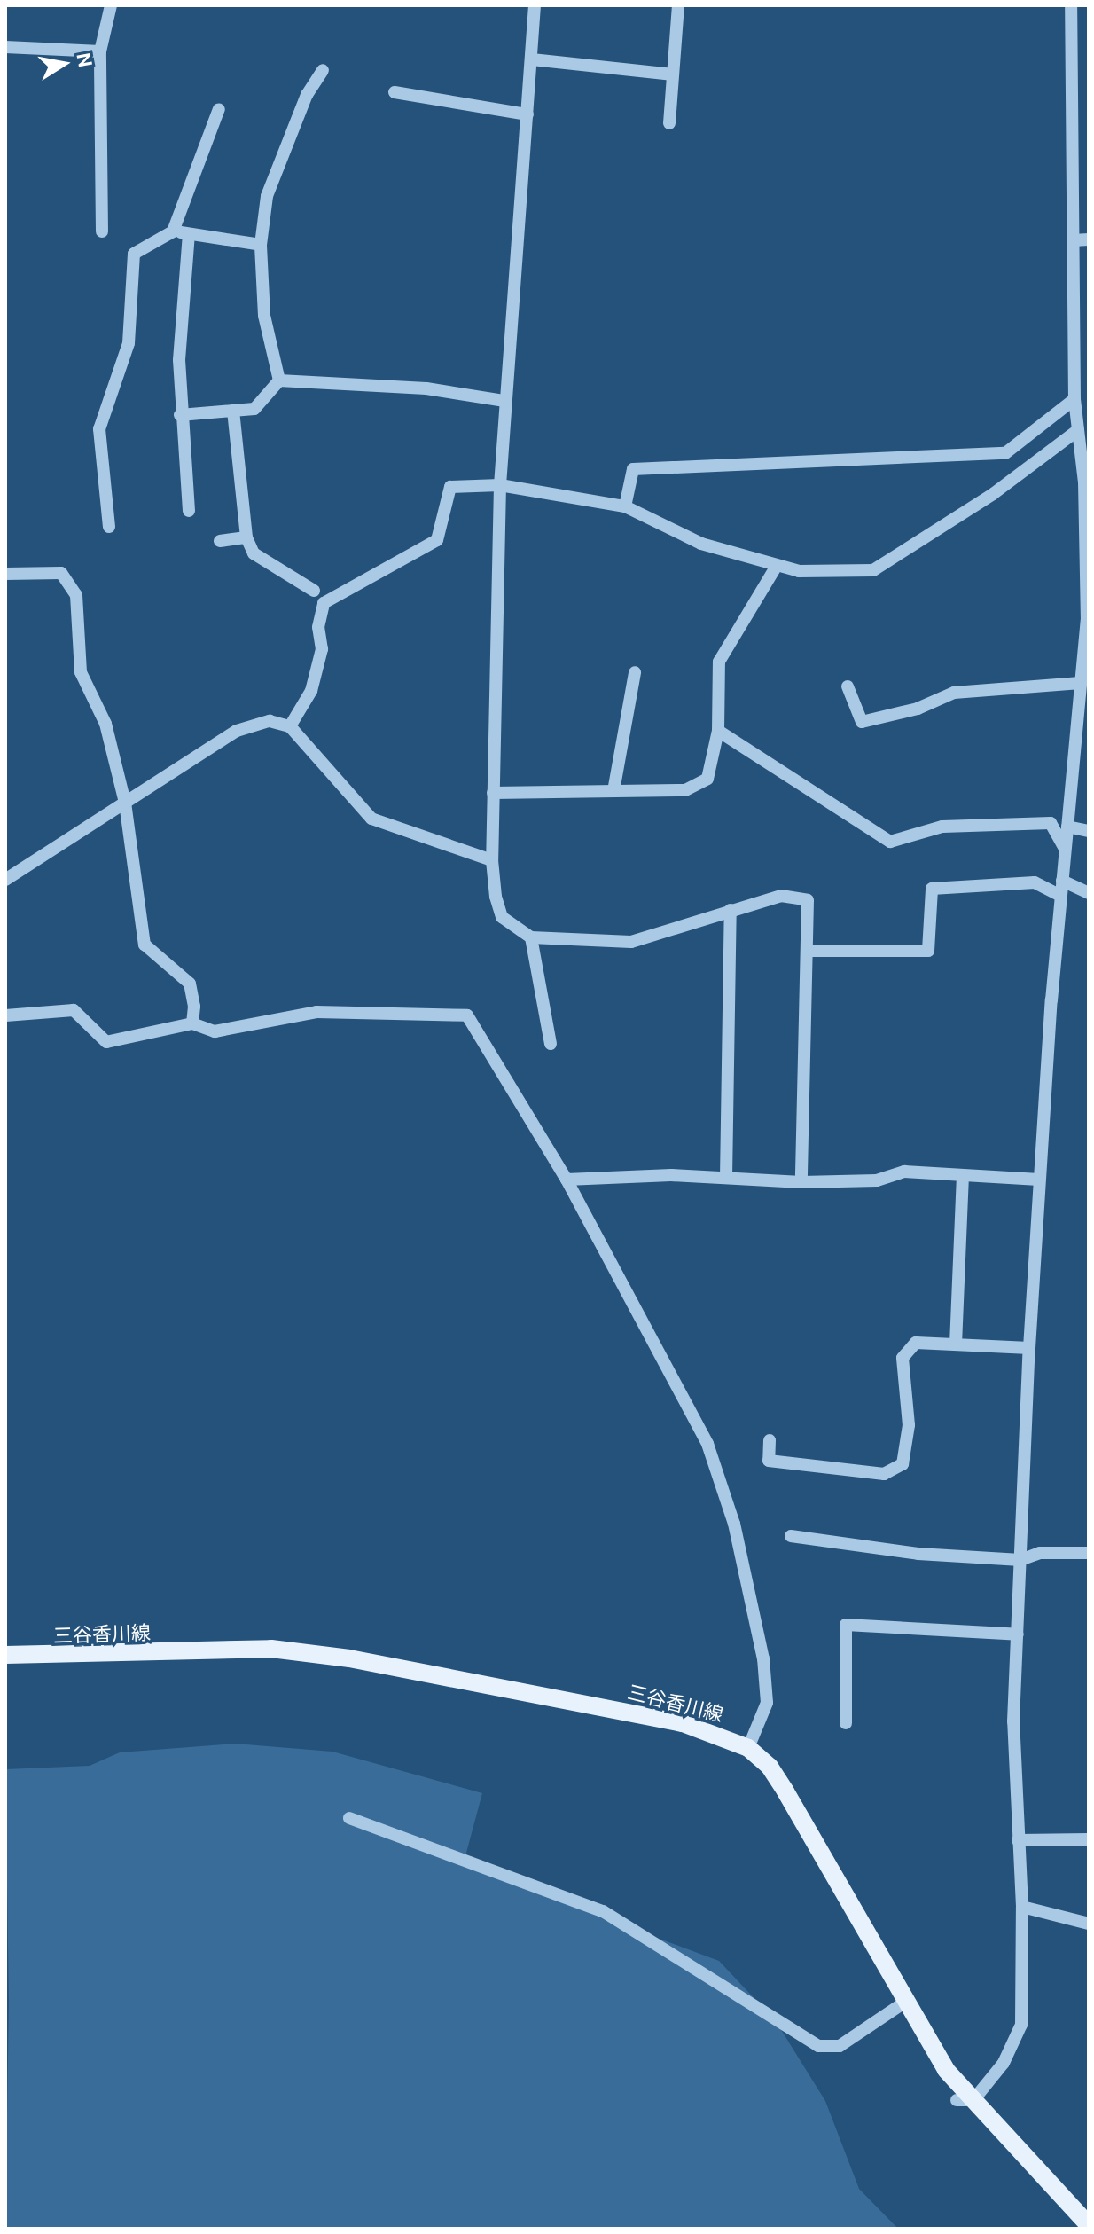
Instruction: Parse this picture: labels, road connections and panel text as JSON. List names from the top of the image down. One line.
{"streets":{"main road":["三谷香川線"]},"north":"right"}
